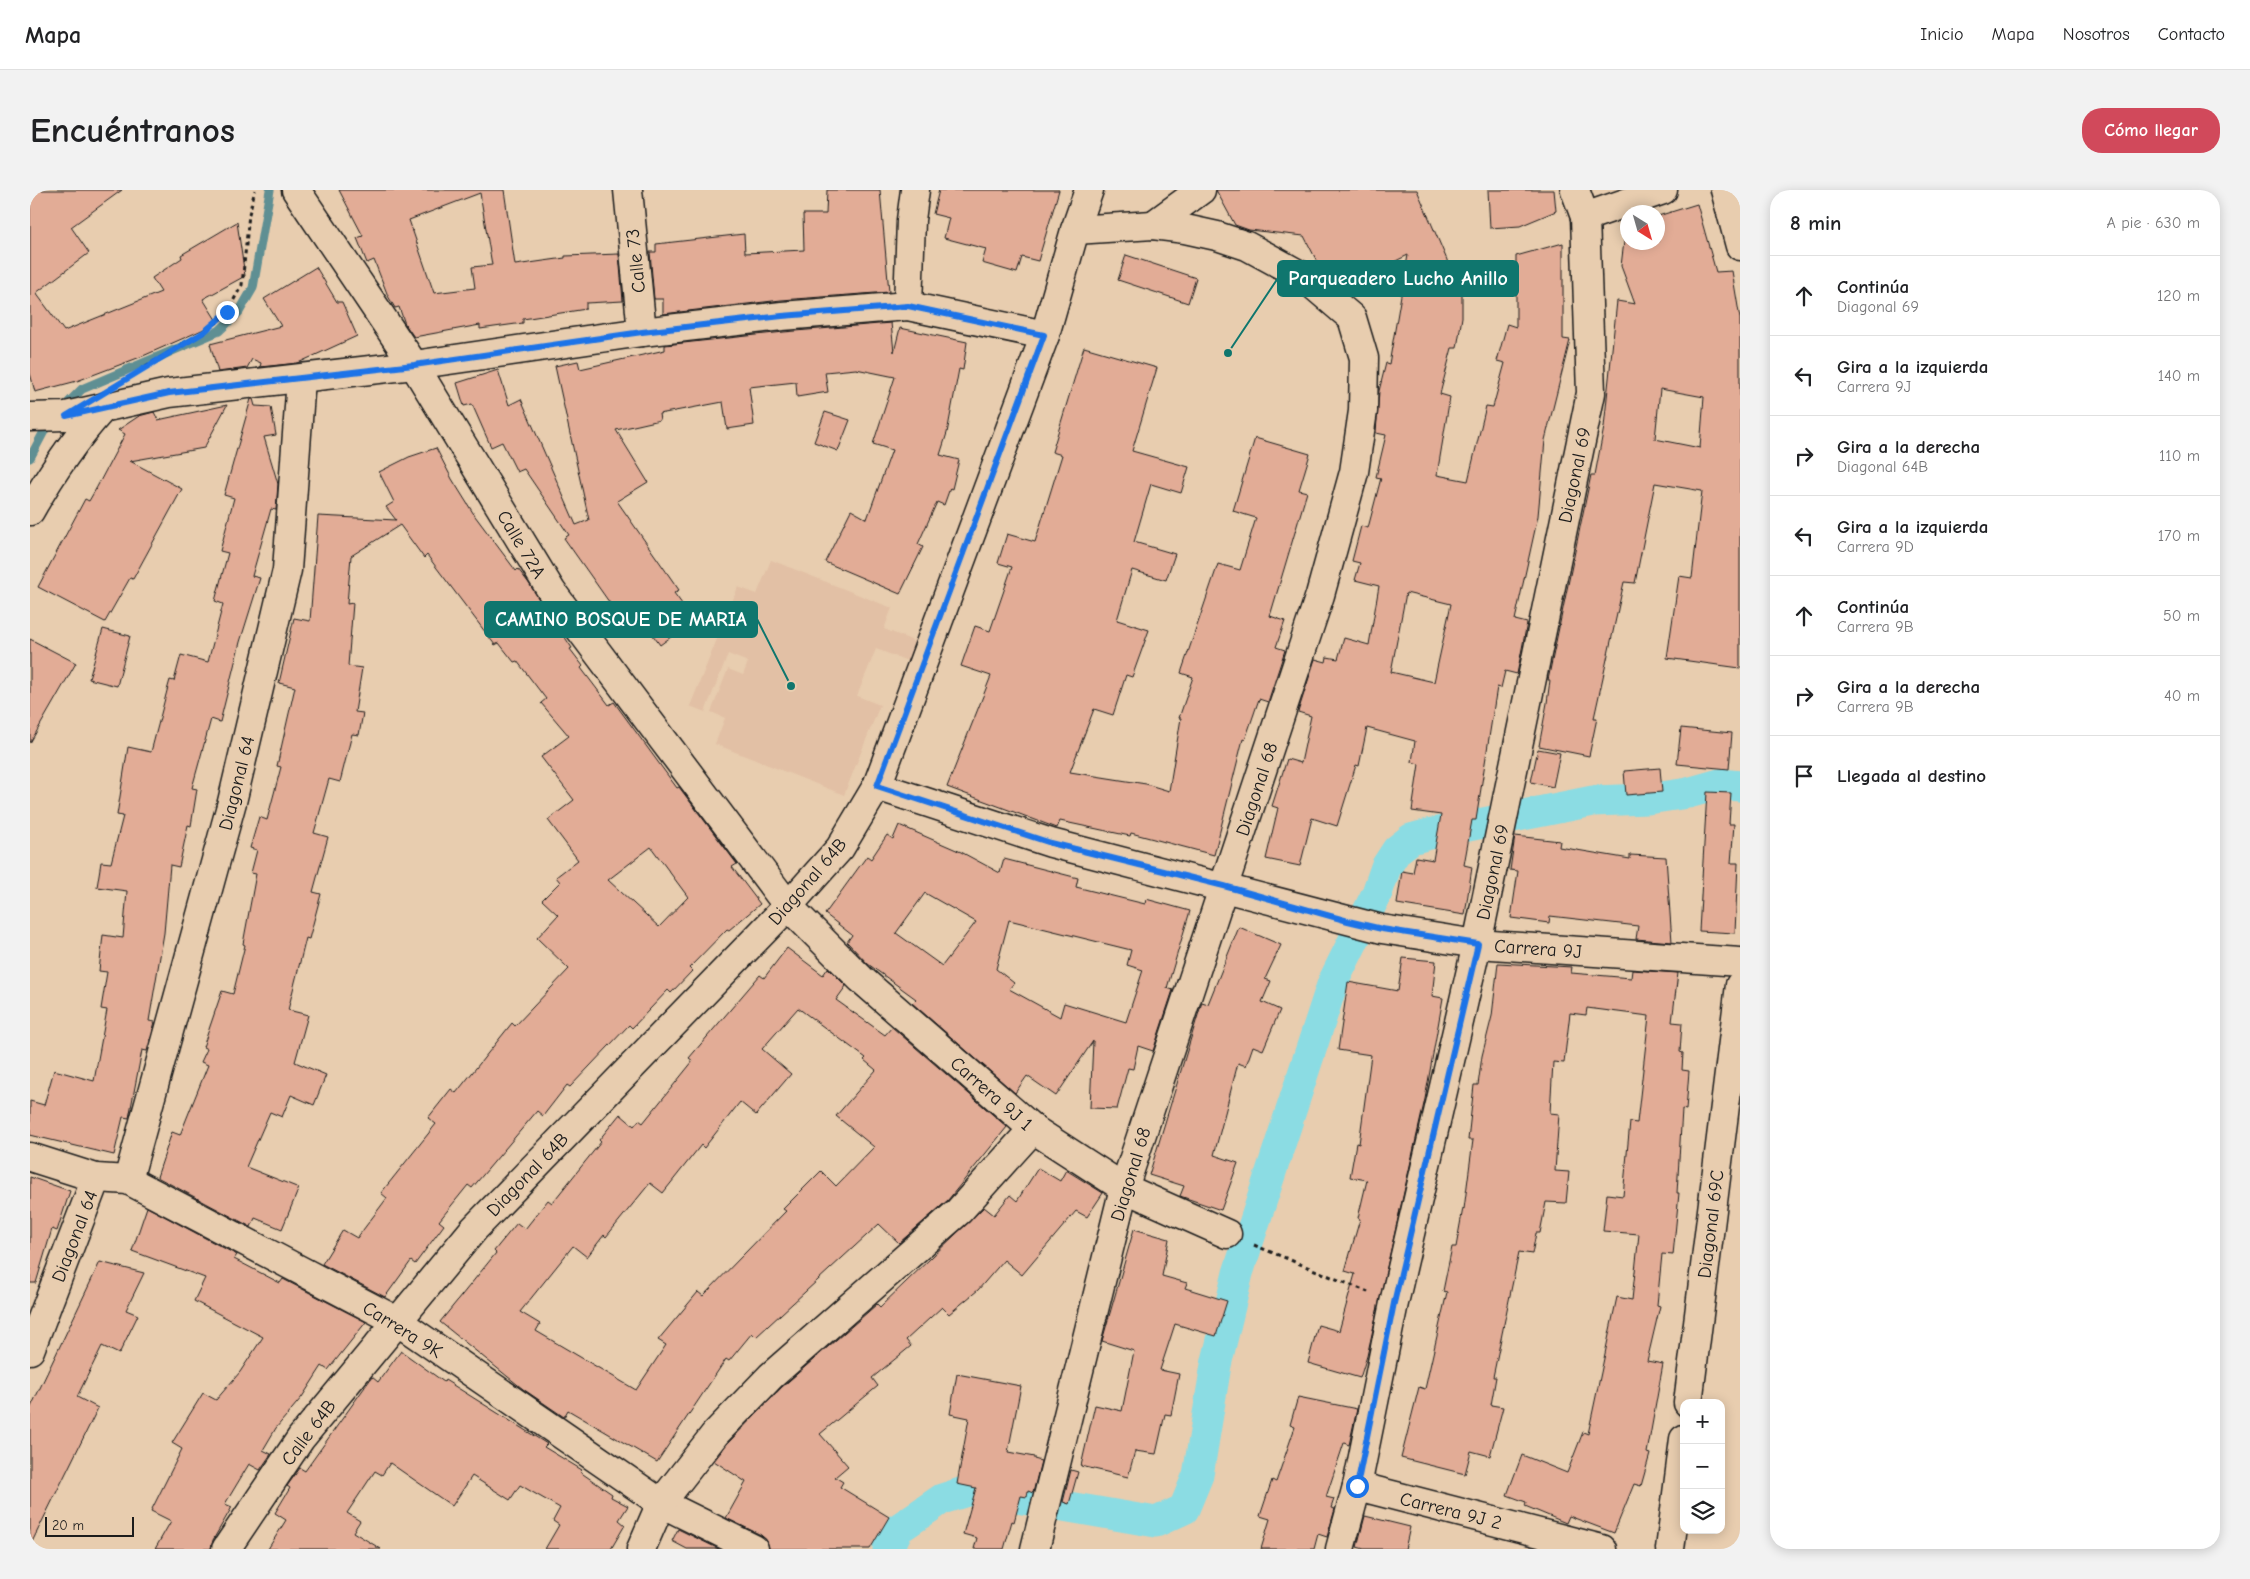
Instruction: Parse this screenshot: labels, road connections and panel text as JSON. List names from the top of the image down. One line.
{"streets":{"street":["Calle 73","Diagonal 69","Calle 72A","Diagonal 64","Diagonal 68","Diagonal 64B","Carrera 9J","Carrera 9J 1","Diagonal 69C","Carrera 9K","Calle 64B","Carrera 9J 2"]},"crossings":[["Diagonal 69","Carrera 9J"],["Diagonal 69","Carrera 9J 2"],["Calle 72A","Diagonal 64B"],["Calle 72A","Carrera 9J 1"],["Diagonal 64","Carrera 9K"],["Diagonal 68","Diagonal 64B"],["Diagonal 68","Carrera 9J"],["Diagonal 68","Carrera 9J 1"],["Diagonal 64B","Carrera 9J"],["Diagonal 64B","Carrera 9J 1"],["Diagonal 64B","Carrera 9K"],["Diagonal 64B","Calle 64B"],["Carrera 9K","Calle 64B"]],"places":["Parqueadero Lucho Anillo","CAMINO BOSQUE DE MARIA"],"scale_bar":"20 m","north":"bottom right","page":{"header":"Mapa","nav":["Inicio","Mapa","Nosotros","Contacto"],"buttons":"Cómo llegar","title":"Encuéntranos","heading":["8 min","A pie · 630 m"],"list":[["Continúa","Diagonal 69","120 m"],["Gira a la izquierda","Carrera 9J","140 m"],["Gira a la derecha","Diagonal 64B","110 m"],["Gira a la izquierda","Carrera 9D","170 m"],["Continúa","Carrera 9B","50 m"],["Gira a la derecha","Carrera 9B","40 m"],"Llegada al destino"],"map_buttons":["+","−"],"scale":"20 m"}}
